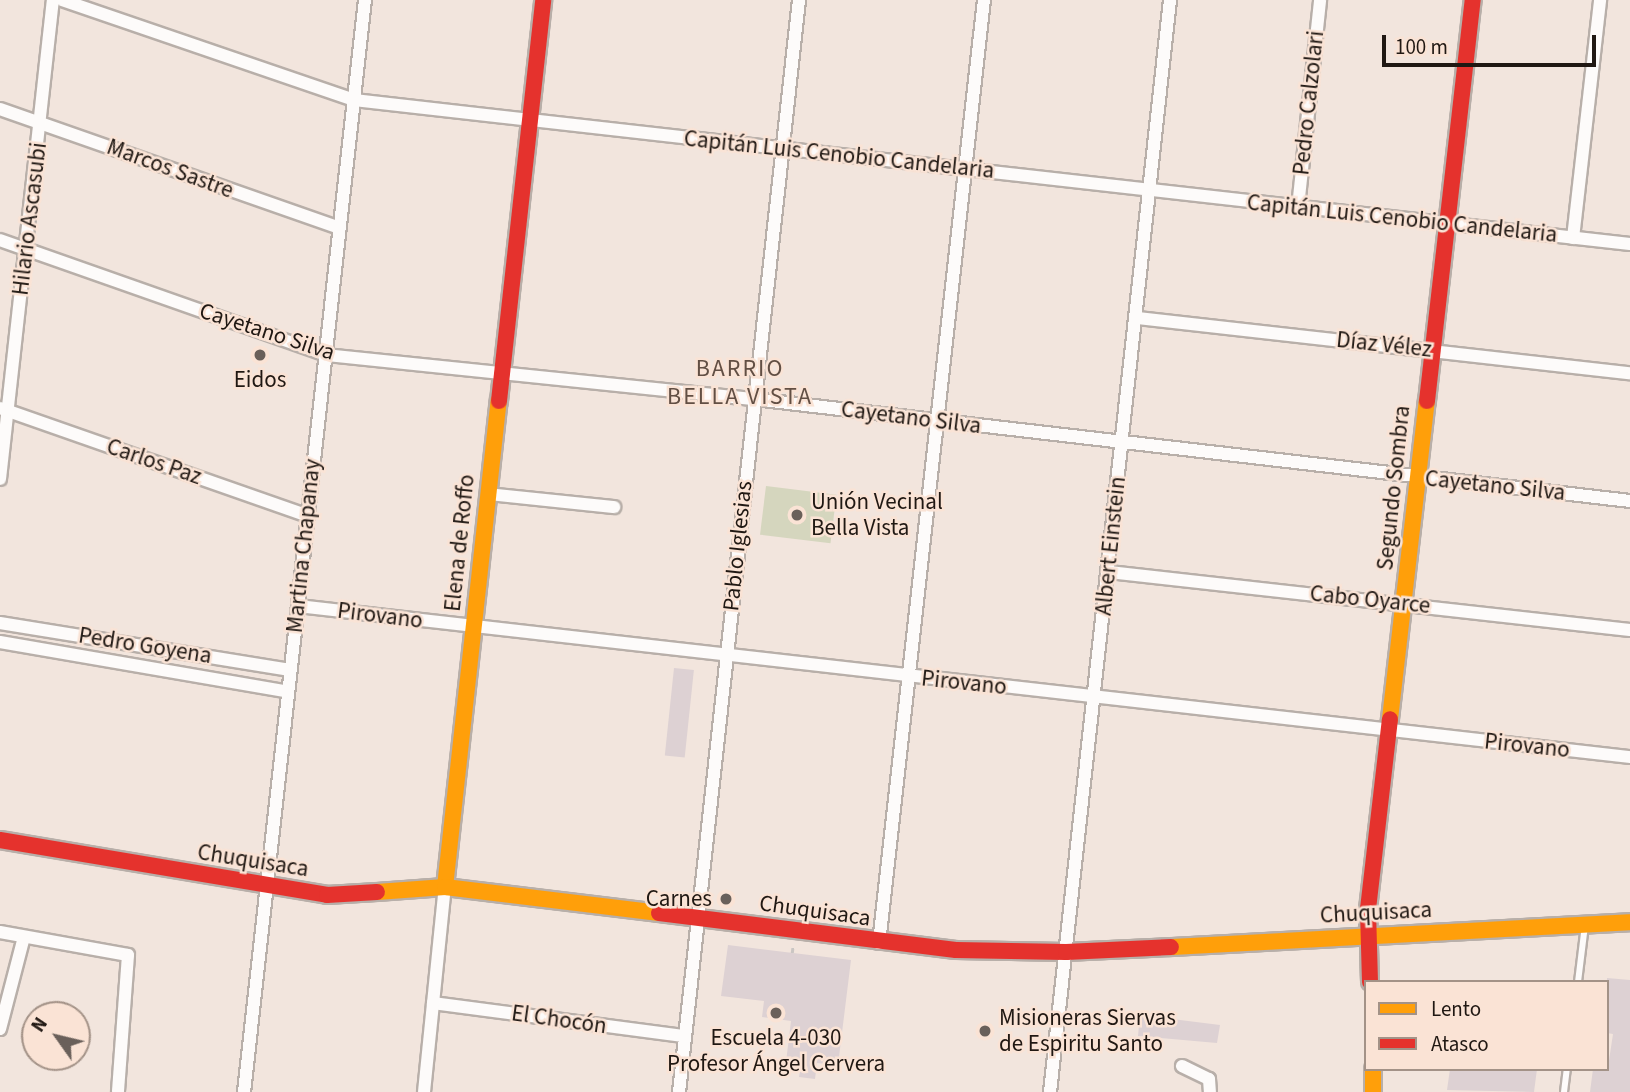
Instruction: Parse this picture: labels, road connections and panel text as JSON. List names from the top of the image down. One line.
{"streets":{"street":["Pedro Calzolari","Capitán Luis Cenobio Candelaria","Marcos Sastre","Hilario Ascasubi","Cayetano Silva","Díaz Vélez","Carlos Paz","Segundo Sombra","Elena de Roffo","Martina Chapanay","Pablo Iglesias","Albert Einstein","Cabo Oyarce","Pirovano","Pedro Goyena","Chuquisaca","El Chocón"]},"crossings":[["Pedro Calzolari","Capitán Luis Cenobio Candelaria"],["Capitán Luis Cenobio Candelaria","Segundo Sombra"],["Capitán Luis Cenobio Candelaria","Elena de Roffo"],["Capitán Luis Cenobio Candelaria","Martina Chapanay"],["Capitán Luis Cenobio Candelaria","Pablo Iglesias"],["Capitán Luis Cenobio Candelaria","Albert Einstein"],["Marcos Sastre","Hilario Ascasubi"],["Marcos Sastre","Martina Chapanay"],["Hilario Ascasubi","Cayetano Silva"],["Hilario Ascasubi","Carlos Paz"],["Cayetano Silva","Segundo Sombra"],["Cayetano Silva","Elena de Roffo"],["Cayetano Silva","Martina Chapanay"],["Cayetano Silva","Pablo Iglesias"],["Cayetano Silva","Albert Einstein"],["Díaz Vélez","Segundo Sombra"],["Díaz Vélez","Albert Einstein"],["Carlos Paz","Martina Chapanay"],["Segundo Sombra","Cabo Oyarce"],["Segundo Sombra","Pirovano"],["Segundo Sombra","Chuquisaca"],["Elena de Roffo","Pirovano"],["Elena de Roffo","Chuquisaca"],["Elena de Roffo","El Chocón"],["Martina Chapanay","Pirovano"],["Martina Chapanay","Pedro Goyena"],["Martina Chapanay","Chuquisaca"],["Pablo Iglesias","Pirovano"],["Pablo Iglesias","Chuquisaca"],["Pablo Iglesias","El Chocón"],["Albert Einstein","Cabo Oyarce"],["Albert Einstein","Pirovano"],["Albert Einstein","Chuquisaca"]],"districts":["BARRIO BELLA VISTA"],"places":["Eidos","Unión Vecinal Bella Vista","Carnes","Escuela 4-030 Profesor Ángel Cervera","Misioneras Siervas de Espiritu Santo"],"legend":["Lento","Atasco"],"scale_bar":"100 m","north":"top left"}
